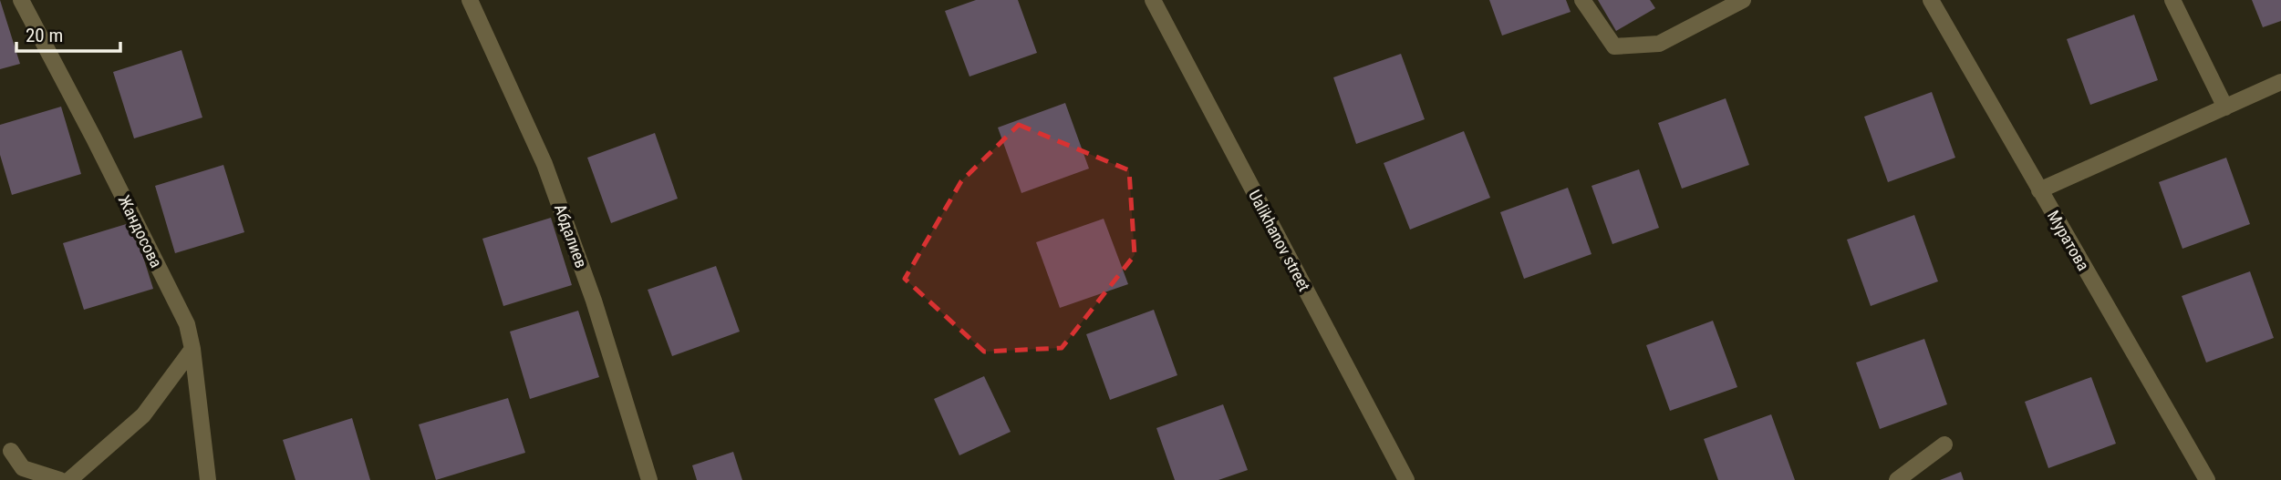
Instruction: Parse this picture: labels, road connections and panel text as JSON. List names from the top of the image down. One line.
{"streets":{"street":["Жандосова","Абдалиев","Ualikhanov street","Муратова"]},"scale_bar":"20 m"}
